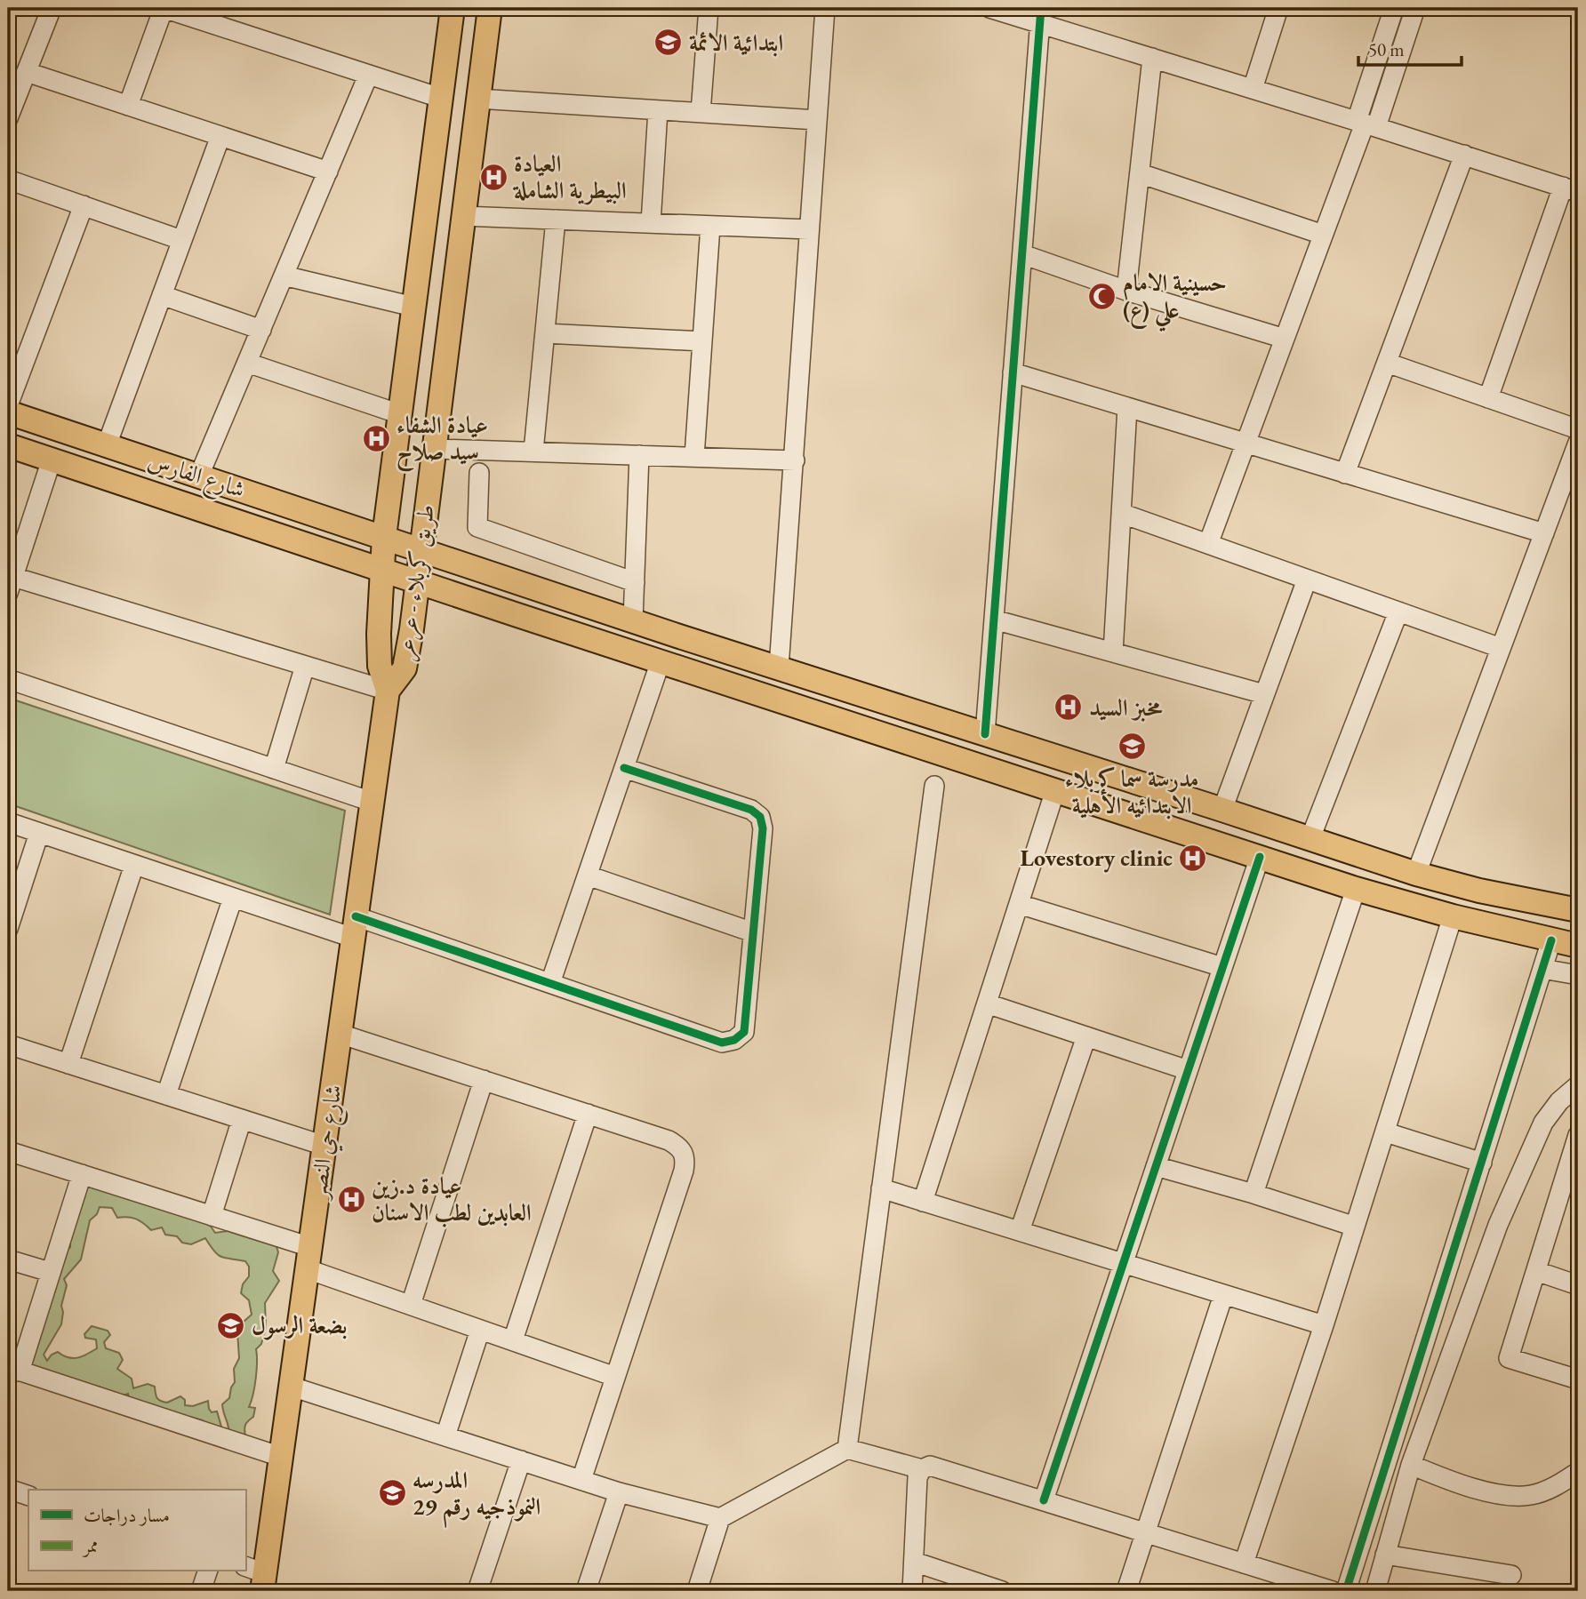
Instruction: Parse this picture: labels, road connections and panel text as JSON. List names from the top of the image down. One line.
{"streets":{"main road":["شارع الفارس","طريق كربلاء - عرعر","شارع حي النصر"]},"crossings":[["شارع الفارس","طريق كربلاء - عرعر"],["طريق كربلاء - عرعر","شارع حي النصر"]],"places":{"school or university":["ابتدائية الائمة","مدرسة سما كربلاء الابتدائيه الأهلية","بضعة الرسول","المدرسه النموذجيه رقم 29"],"hospital":["العيادة البيطرية الشاملة","عيادة الشفاء سيد صلاح","مخبز السيد","Lovestory clinic","عيادة د.زين العابدين لطب الاسنان"],"mosque":["حسينية الامام علي (ع)"]},"legend":["مسار دراجات","ممر"],"scale_bar":"50 m"}
